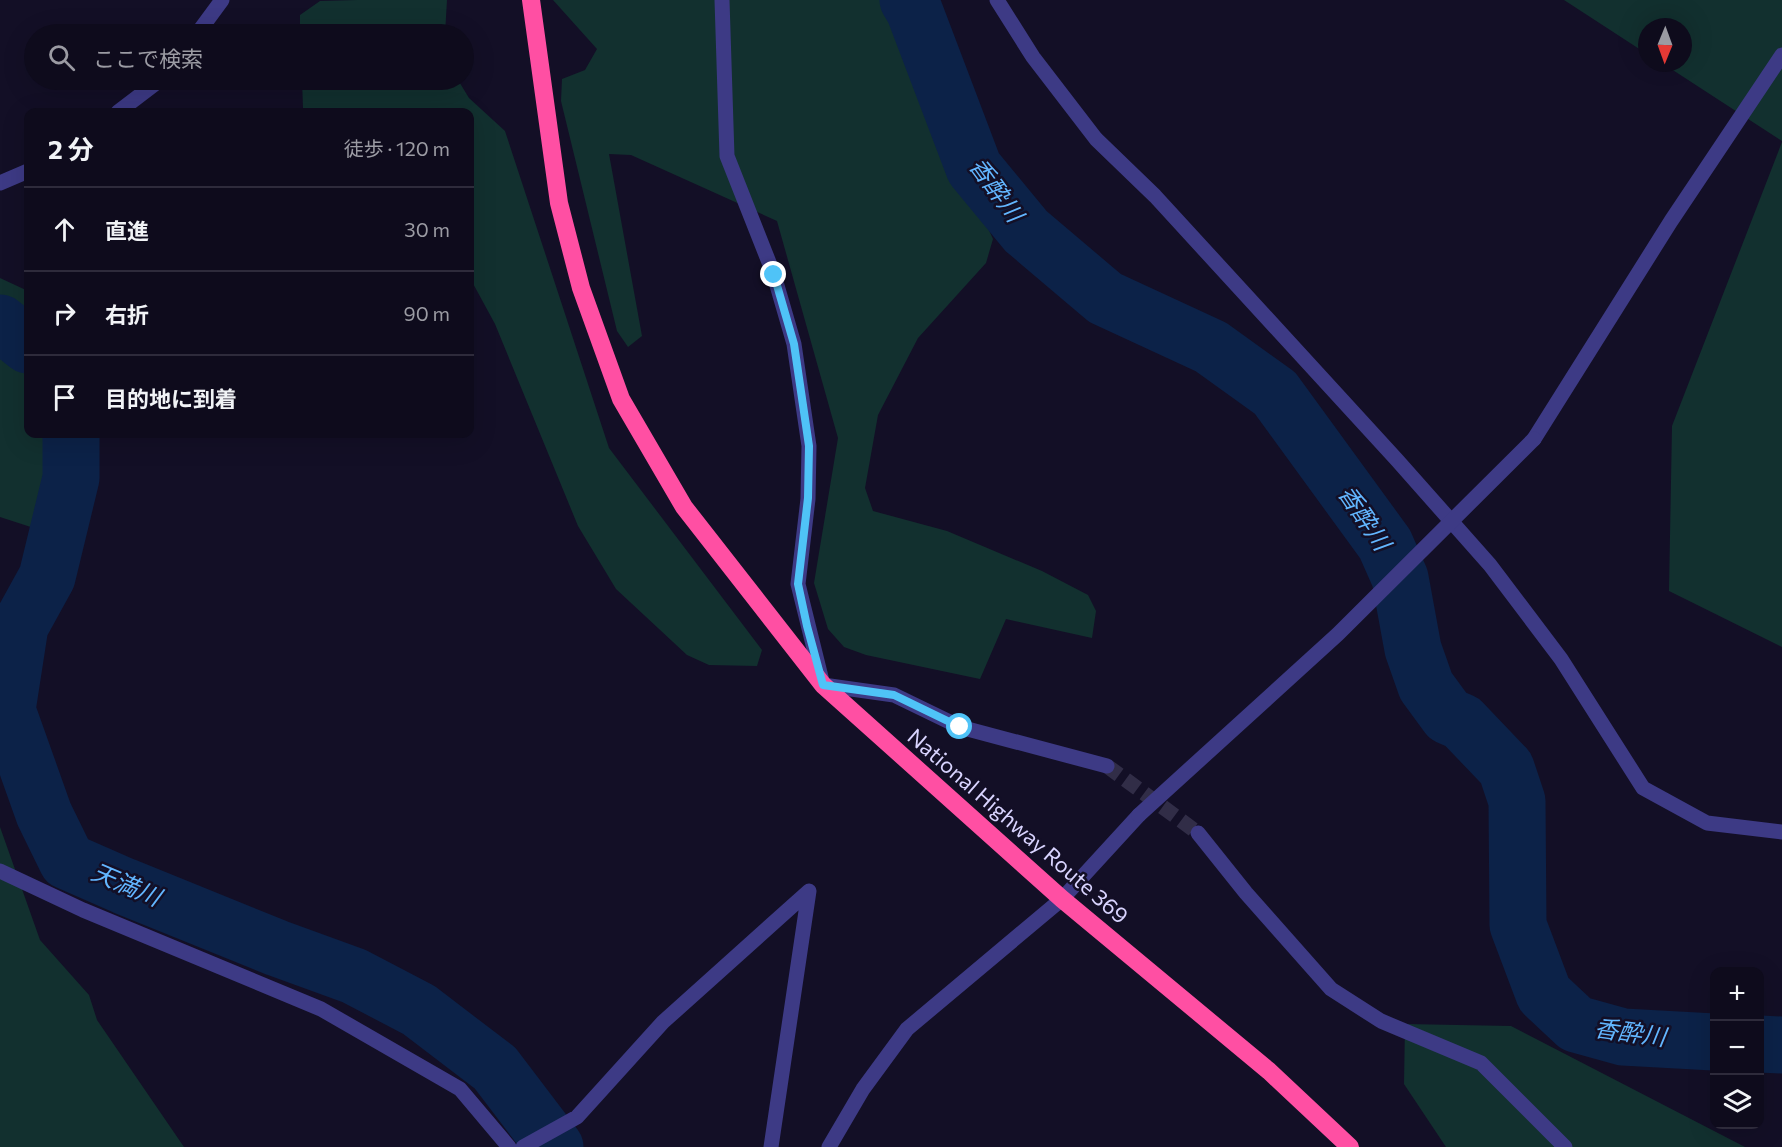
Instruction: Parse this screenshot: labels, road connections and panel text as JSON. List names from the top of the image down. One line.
{"streets":{"highway":["National Highway Route 369"]},"water":["香酔川","天満川"],"north":"bottom","page":{"search":"ここで検索","heading":["2 分","徒歩 · 120 m"],"list":[["直進","30 m"],["右折","90 m"],"目的地に到着"],"map_buttons":["+","−"]}}
